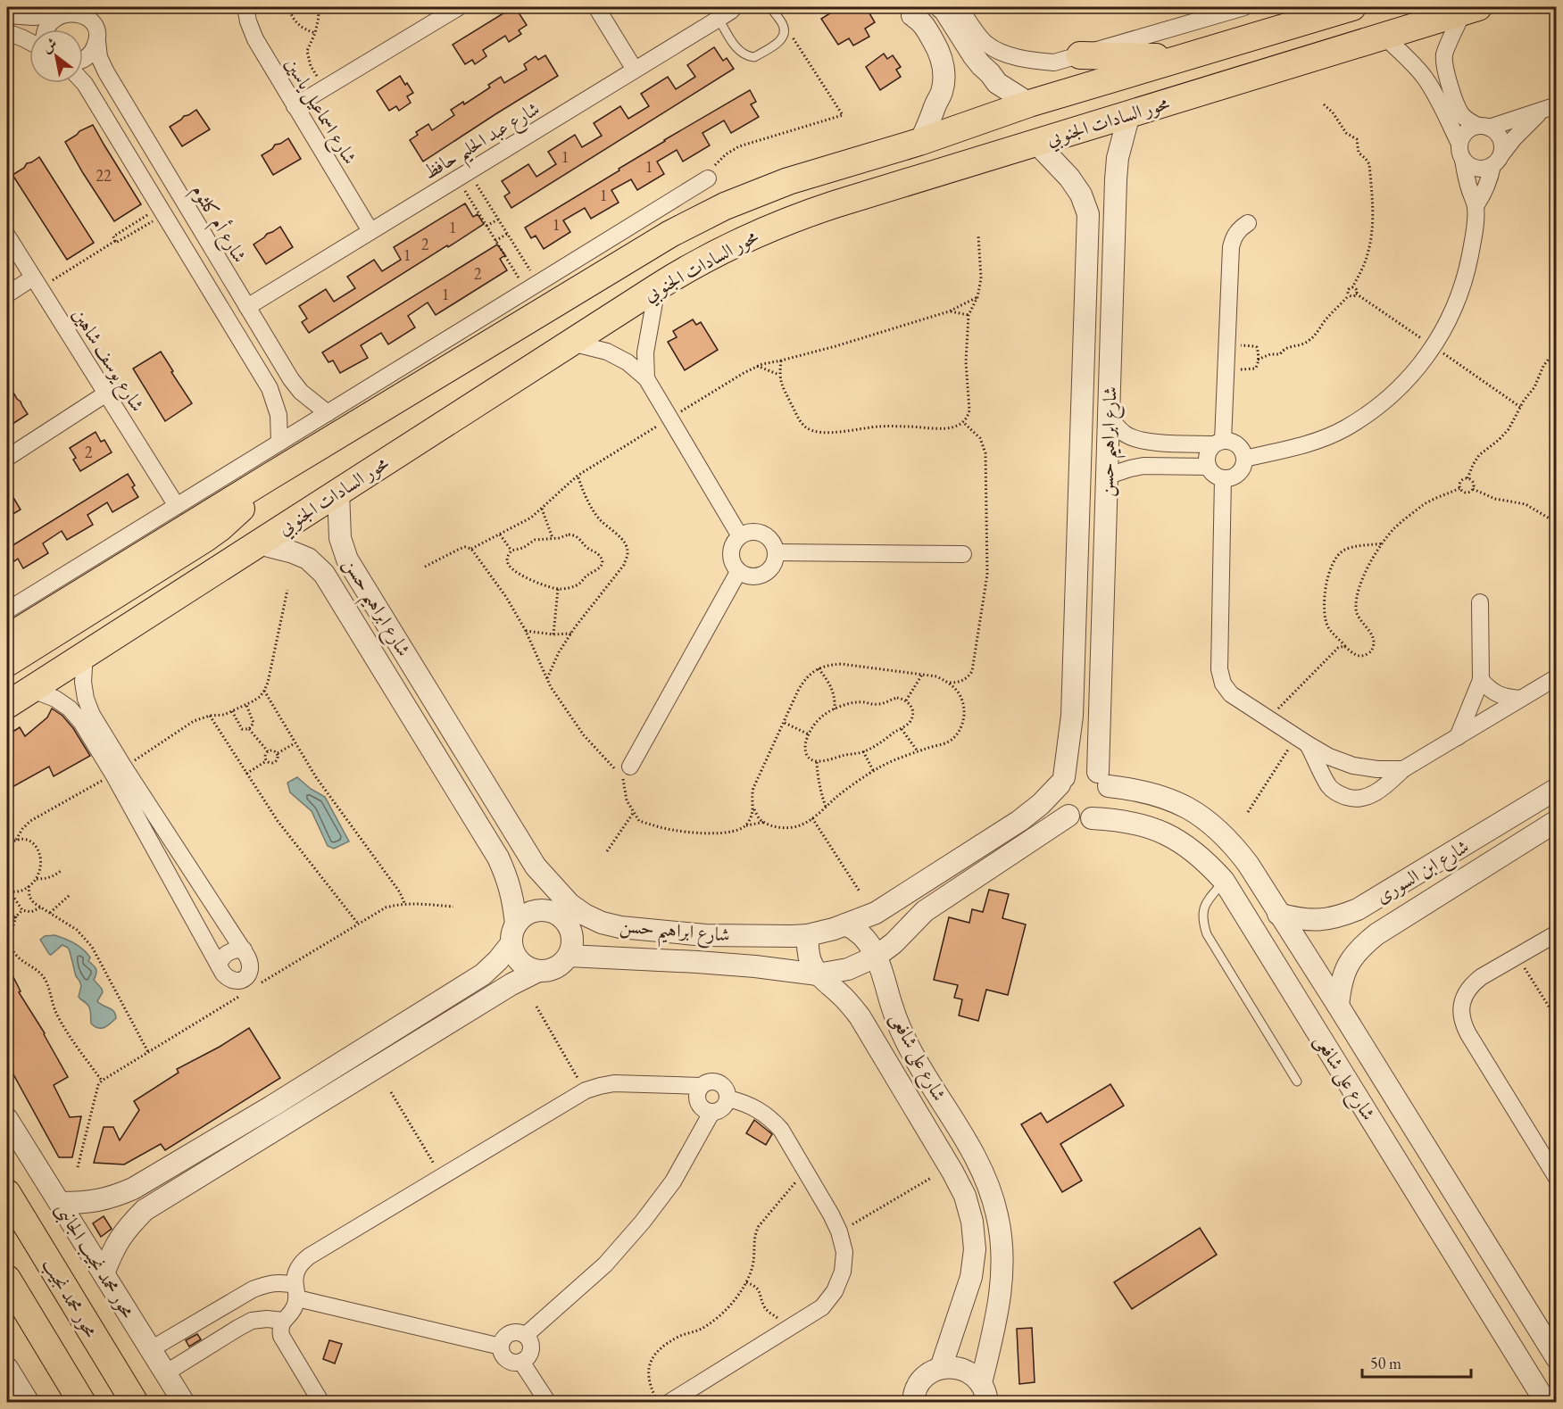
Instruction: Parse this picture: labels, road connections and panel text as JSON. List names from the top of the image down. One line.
{"streets":{"main road":["محور السادات الجنوبي","محور محمد نجيب"],"street":["شارع اسماعيل ياسين","شارع عبد الحليم حافظ","شارع أم كلثوم","شارع يوسف شاهين","شارع ابراهيم حسن","شارع ابن السورى","شارع على شافعى","محور محمد نجيب الجانبى"]},"crossings":[["شارع اسماعيل ياسين","شارع عبد الحليم حافظ"],["محور السادات الجنوبي","شارع ابراهيم حسن"],["شارع عبد الحليم حافظ","شارع أم كلثوم"],["شارع ابراهيم حسن","شارع على شافعى"],["شارع ابن السورى","شارع على شافعى"]],"house_numbers":["1","1","22","1","1","1","2","1","2","1","2"],"scale_bar":"50 m","north":"top left"}
